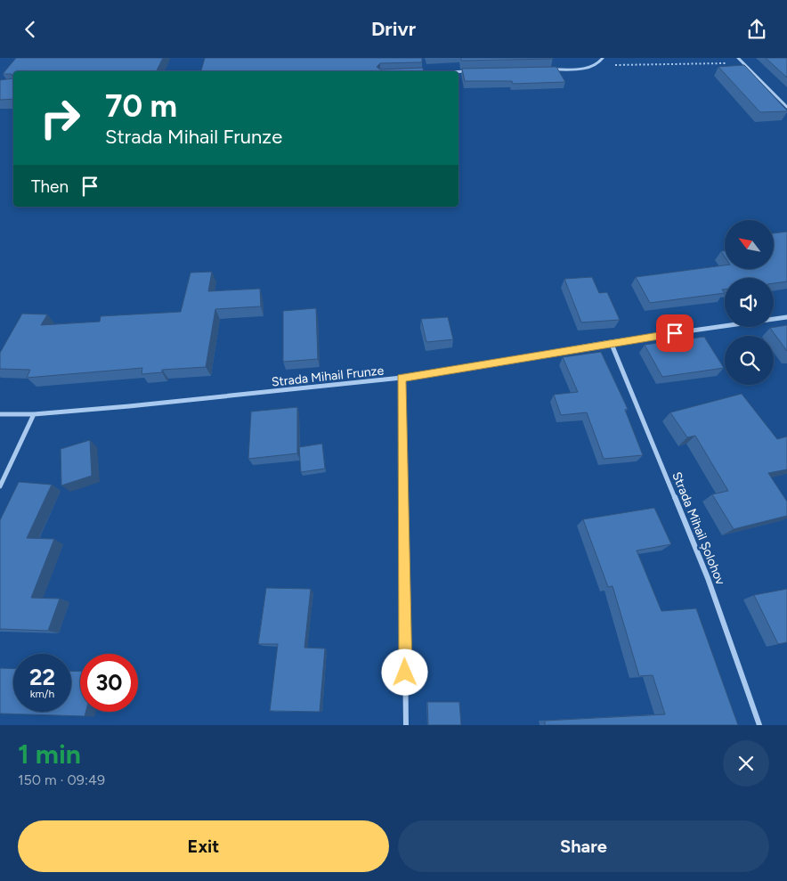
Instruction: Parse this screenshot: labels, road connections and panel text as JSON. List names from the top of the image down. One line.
{"streets":{"street":["Strada Mihail Frunze","Strada Mihail Șolohov"]},"crossings":[["Strada Mihail Frunze","Strada Mihail Șolohov"]],"north":"top left","page":{"header":"Drivr","turn":["70 m","Strada Mihail Frunze"],"then":"Then","speed":"22 km/h","limit":"30","heading":["1 min","150 m · 09:49"],"buttons":["Exit","Share"]}}
